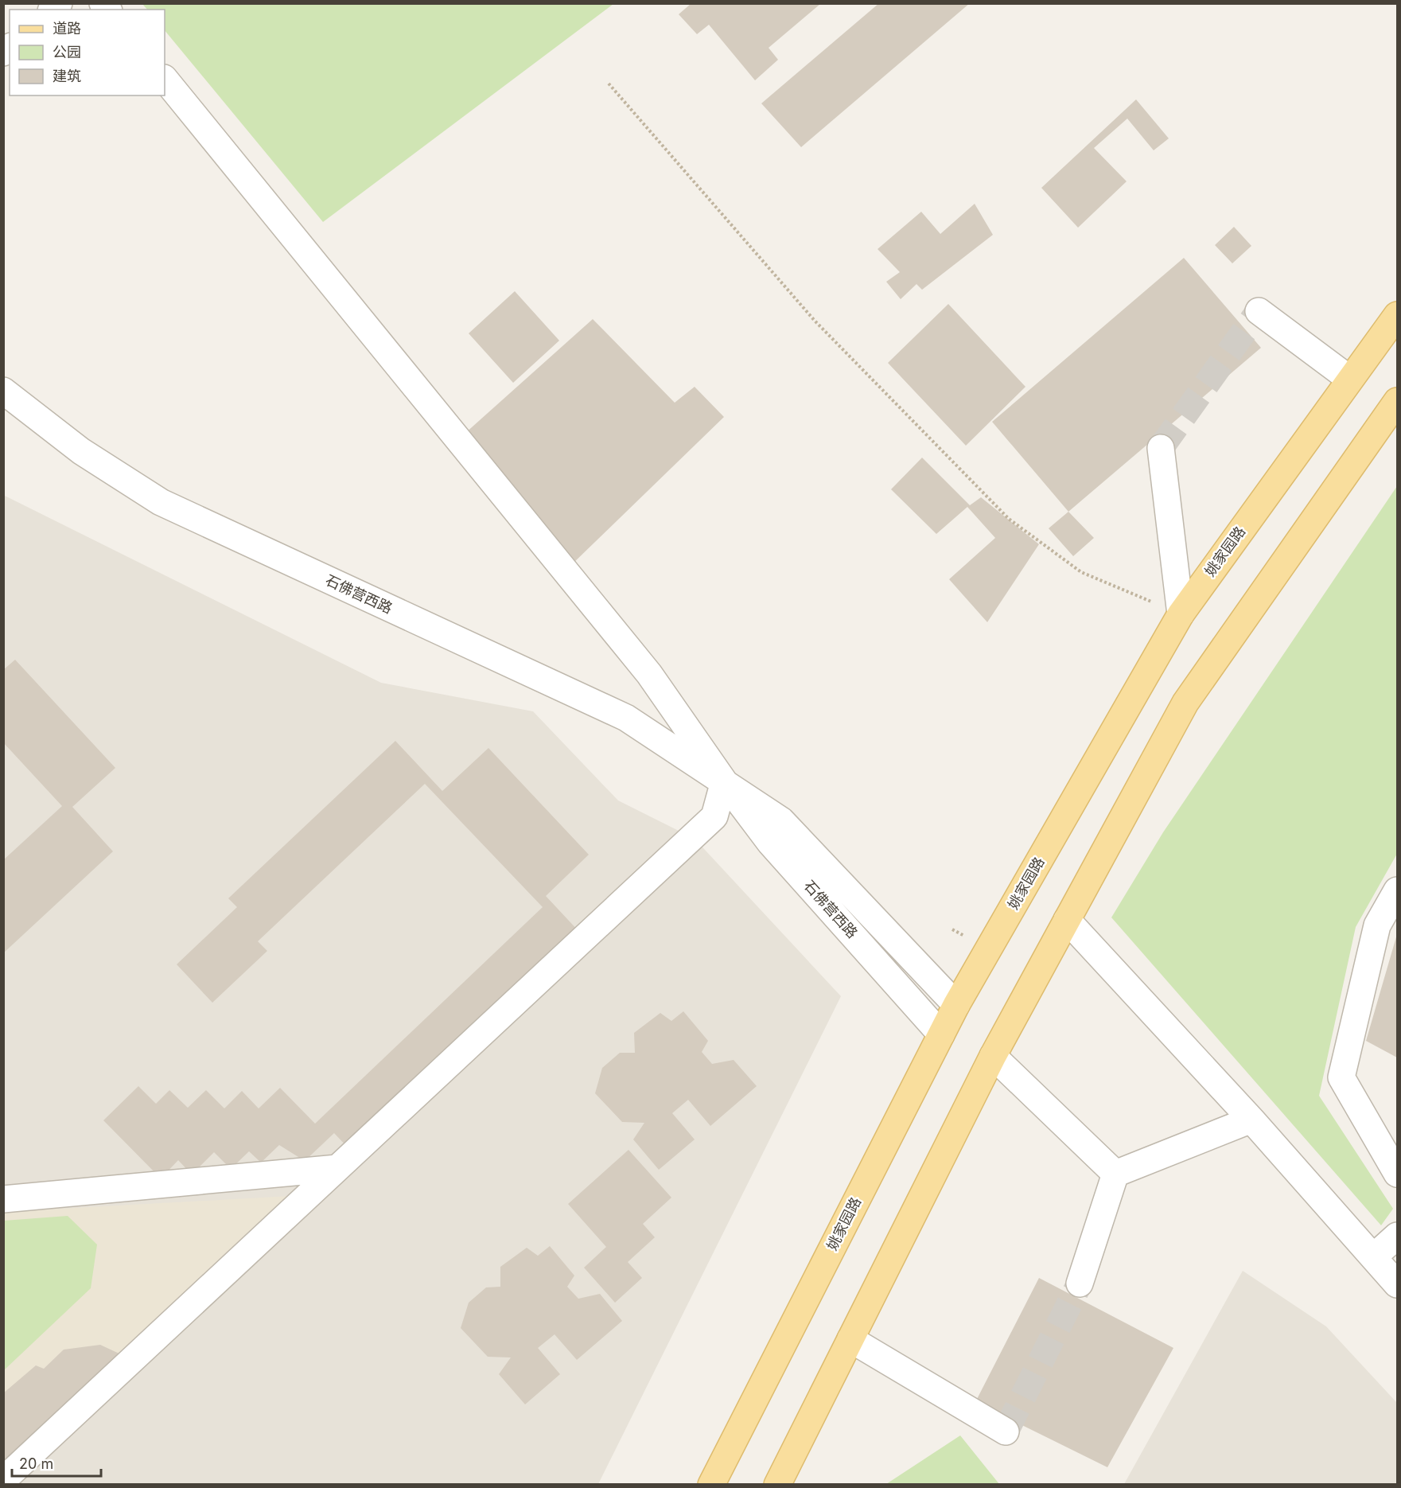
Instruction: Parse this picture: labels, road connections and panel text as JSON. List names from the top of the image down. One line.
{"streets":{"main road":["姚家园路"],"street":["石佛营西路"]},"crossings":[["姚家园路","石佛营西路"]],"legend":["道路","公园","建筑"],"scale_bar":"20 m"}
